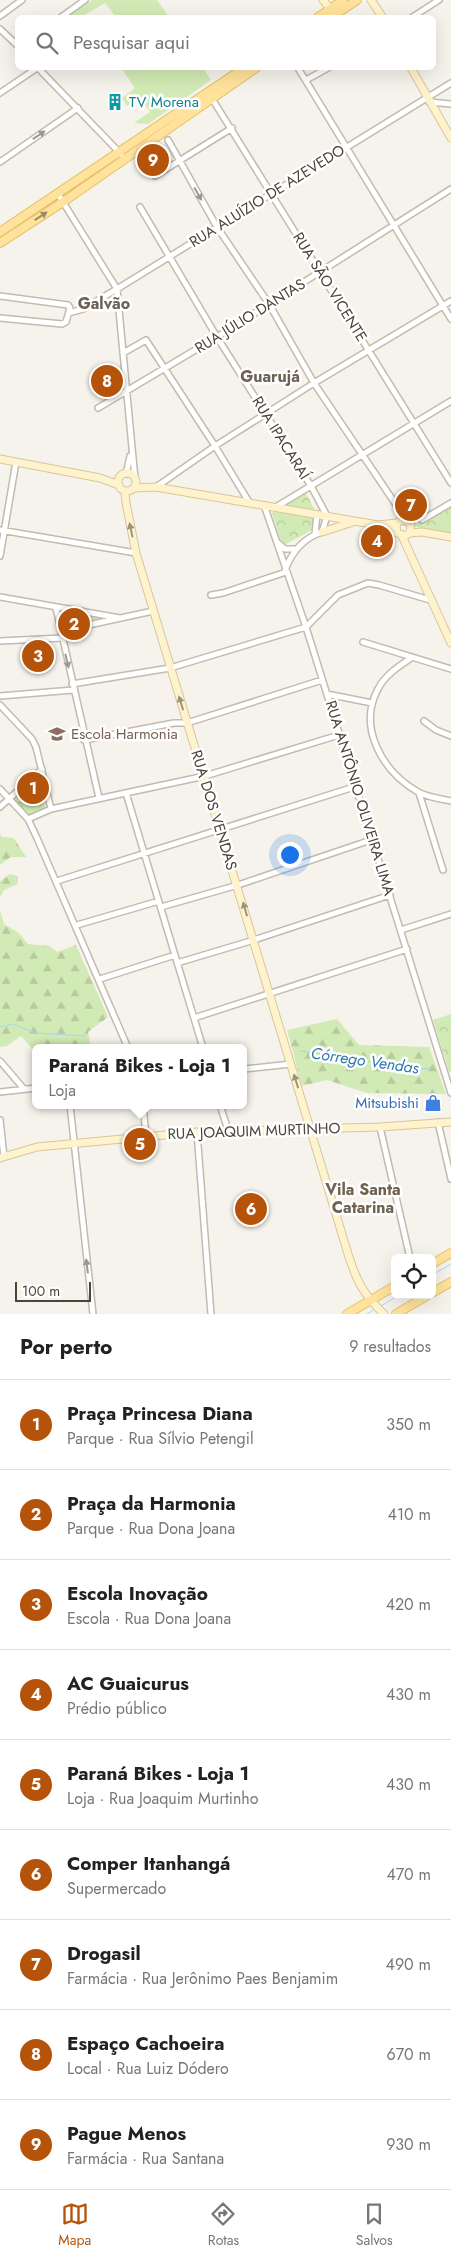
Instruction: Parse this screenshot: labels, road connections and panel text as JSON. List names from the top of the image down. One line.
{"streets":{"street":["RUA ALUÍZIO DE AZEVEDO","RUA SÃO VICENTE","RUA JÚLIO DANTAS","RUA IPACARAÍ","RUA ANTÔNIO OLIVEIRA LIMA","RUA DOS VENDAS","RUA JOAQUIM MURTINHO"]},"crossings":[["RUA ALUÍZIO DE AZEVEDO","RUA SÃO VICENTE"],["RUA ALUÍZIO DE AZEVEDO","RUA IPACARAÍ"],["RUA SÃO VICENTE","RUA JÚLIO DANTAS"],["RUA JÚLIO DANTAS","RUA IPACARAÍ"],["RUA DOS VENDAS","RUA JOAQUIM MURTINHO"]],"districts":["Galvão","Guarujá","Vila Santa Catarina"],"water":["Córrego Vendas"],"places":{"building":["TV Morena"],"school or university":["Escola Harmonia"],"shop":["Mitsubishi"]},"scale_bar":"100 m","page":{"search":"Pesquisar aqui","pins":["9","8","7","4","2","3","1","5","6"],"popup":["Paraná Bikes - Loja 1","Loja"],"scale":"100 m","heading":["Por perto","9 resultados"],"list":[{"mark":"1","name":"Praça Princesa Diana","note":"Parque · Rua Sílvio Petengil","value":"350 m"},{"mark":"2","name":"Praça da Harmonia","note":"Parque · Rua Dona Joana","value":"410 m"},{"mark":"3","name":"Escola Inovação","note":"Escola · Rua Dona Joana","value":"420 m"},{"mark":"4","name":"AC Guaicurus","note":"Prédio público","value":"430 m"},{"mark":"5","name":"Paraná Bikes - Loja 1","note":"Loja · Rua Joaquim Murtinho","value":"430 m"},{"mark":"6","name":"Comper Itanhangá","note":"Supermercado","value":"470 m"},{"mark":"7","name":"Drogasil","note":"Farmácia · Rua Jerônimo Paes Benjamim","value":"490 m"},{"mark":"8","name":"Espaço Cachoeira","note":"Local · Rua Luiz Dódero","value":"670 m"},{"mark":"9","name":"Pague Menos","note":"Farmácia · Rua Santana","value":"930 m"}],"nav":["Mapa","Rotas","Salvos"]}}
